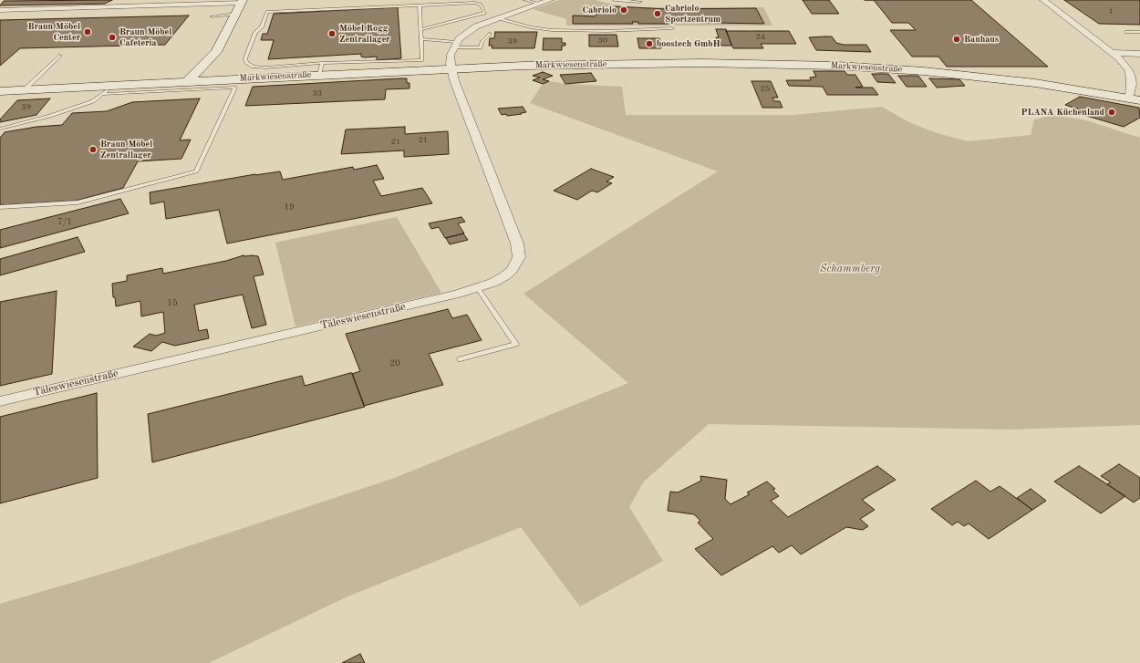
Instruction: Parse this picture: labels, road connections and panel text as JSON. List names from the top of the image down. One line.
{"streets":{"street":["Markwiesenstraße","Täleswiesenstraße"]},"crossings":[["Markwiesenstraße","Täleswiesenstraße"]],"parks":["Schammberg"],"places":["Cabriolo","Cabriolo Sportzentrum","Braun Möbel Center","Möbel Rogg Zentrallager","Braun Möbel Cafeteria","Bauhaus","boostech GmbH","PLANA Küchenland","Braun Möbel Zentrallager"],"house_numbers":["1","24","30","39","25","33","39","21","21","19","7/1","15","20"]}
